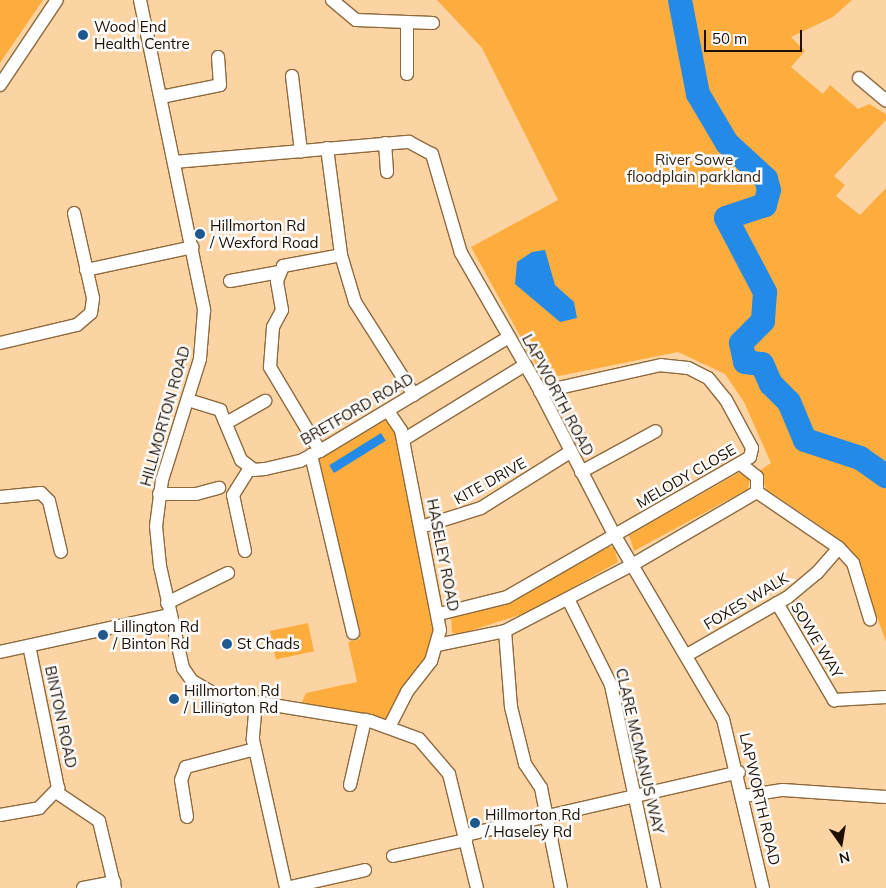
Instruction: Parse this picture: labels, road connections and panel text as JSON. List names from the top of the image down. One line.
{"streets":{"street":["LAPWORTH ROAD","BRETFORD ROAD","HILLMORTON ROAD","MELODY CLOSE","KITE DRIVE","HASELEY ROAD","FOXES WALK","SOWE WAY","BINTON ROAD","CLARE MCMANUS WAY"]},"crossings":[["LAPWORTH ROAD","BRETFORD ROAD"],["LAPWORTH ROAD","HILLMORTON ROAD"],["LAPWORTH ROAD","MELODY CLOSE"],["LAPWORTH ROAD","KITE DRIVE"],["LAPWORTH ROAD","FOXES WALK"],["BRETFORD ROAD","HASELEY ROAD"],["HILLMORTON ROAD","HASELEY ROAD"],["MELODY CLOSE","HASELEY ROAD"],["KITE DRIVE","HASELEY ROAD"],["FOXES WALK","SOWE WAY"]],"parks":["River Sowe floodplain parkland"],"places":["Wood End Health Centre","Hillmorton Rd / Wexford Road","Lillington Rd / Binton Rd","St Chads","Hillmorton Rd / Lillington Rd","Hillmorton Rd / Haseley Rd"],"scale_bar":"50 m","north":"bottom"}
